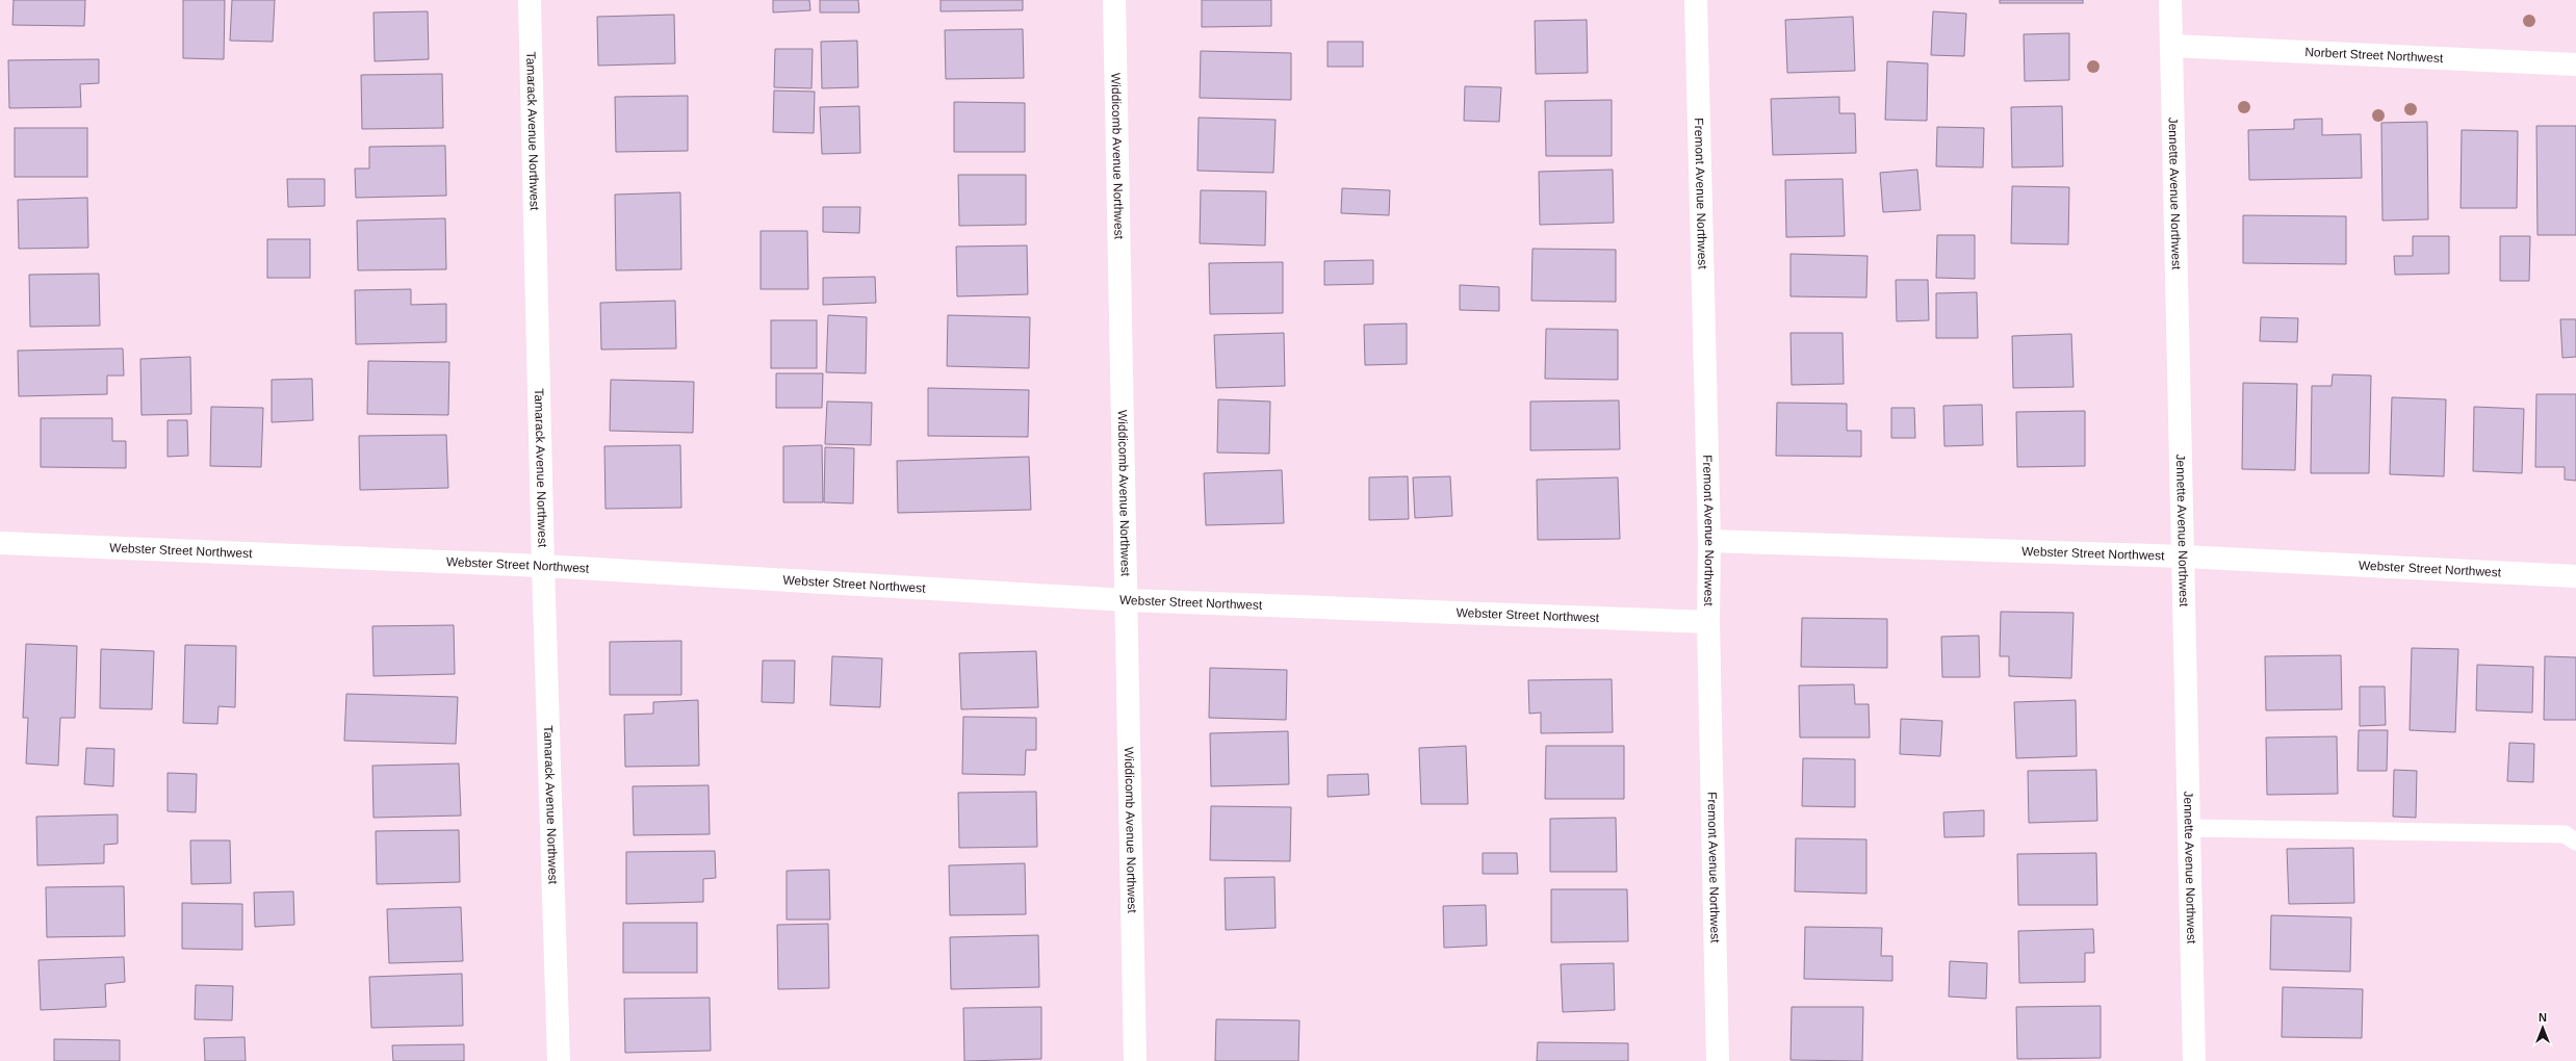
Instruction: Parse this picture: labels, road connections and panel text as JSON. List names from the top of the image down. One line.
{"streets":{"street":["Norbert Street Northwest","Tamarack Avenue Northwest","Widdicomb Avenue Northwest","Fremont Avenue Northwest","Jennette Avenue Northwest","Webster Street Northwest"]},"crossings":[["Norbert Street Northwest","Jennette Avenue Northwest"],["Tamarack Avenue Northwest","Webster Street Northwest"],["Widdicomb Avenue Northwest","Webster Street Northwest"],["Fremont Avenue Northwest","Webster Street Northwest"],["Jennette Avenue Northwest","Webster Street Northwest"]],"north":"top"}
